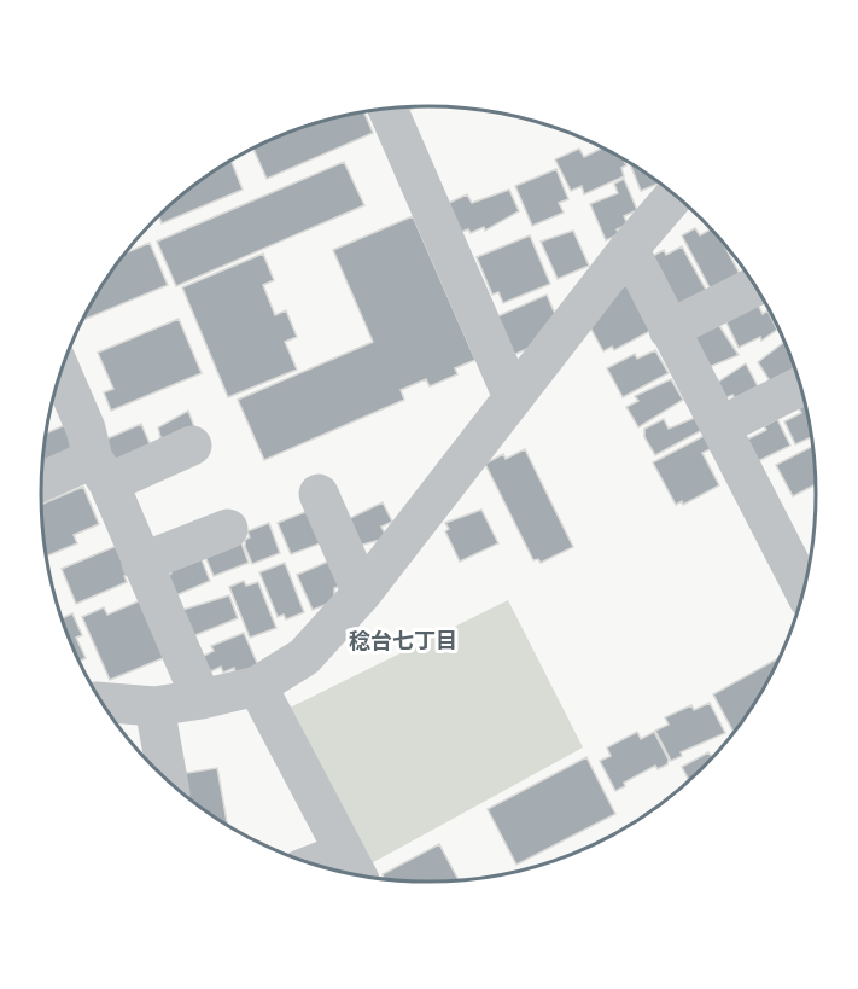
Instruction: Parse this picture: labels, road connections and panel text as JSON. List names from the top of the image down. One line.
{"districts":["稔台七丁目"]}
